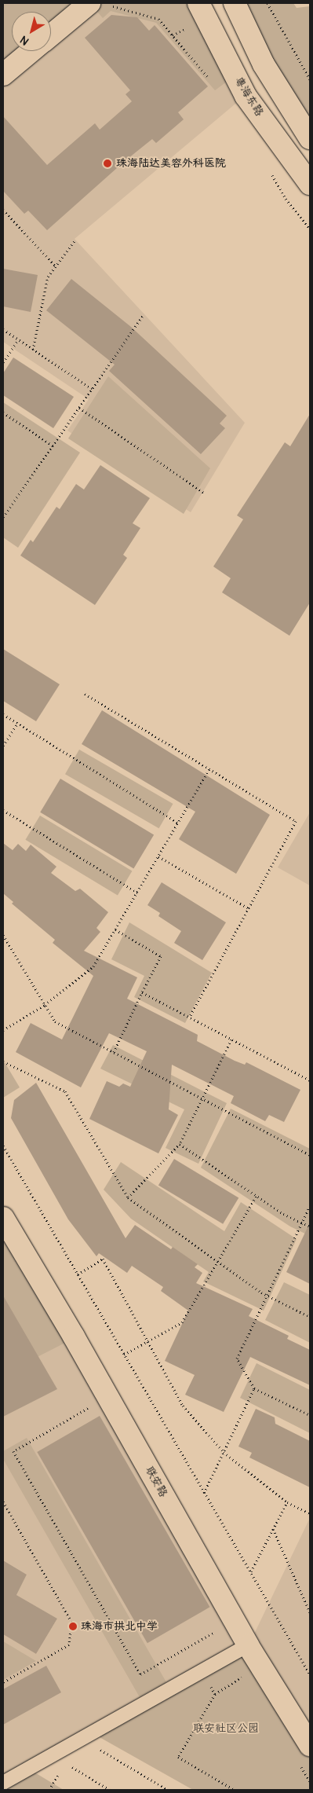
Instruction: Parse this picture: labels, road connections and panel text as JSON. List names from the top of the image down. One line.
{"streets":{"street":["粤海东路","联安路"]},"parks":["联安社区公园"],"places":["珠海陆达美容外科医院","珠海市拱北中学"],"north":"bottom left"}
